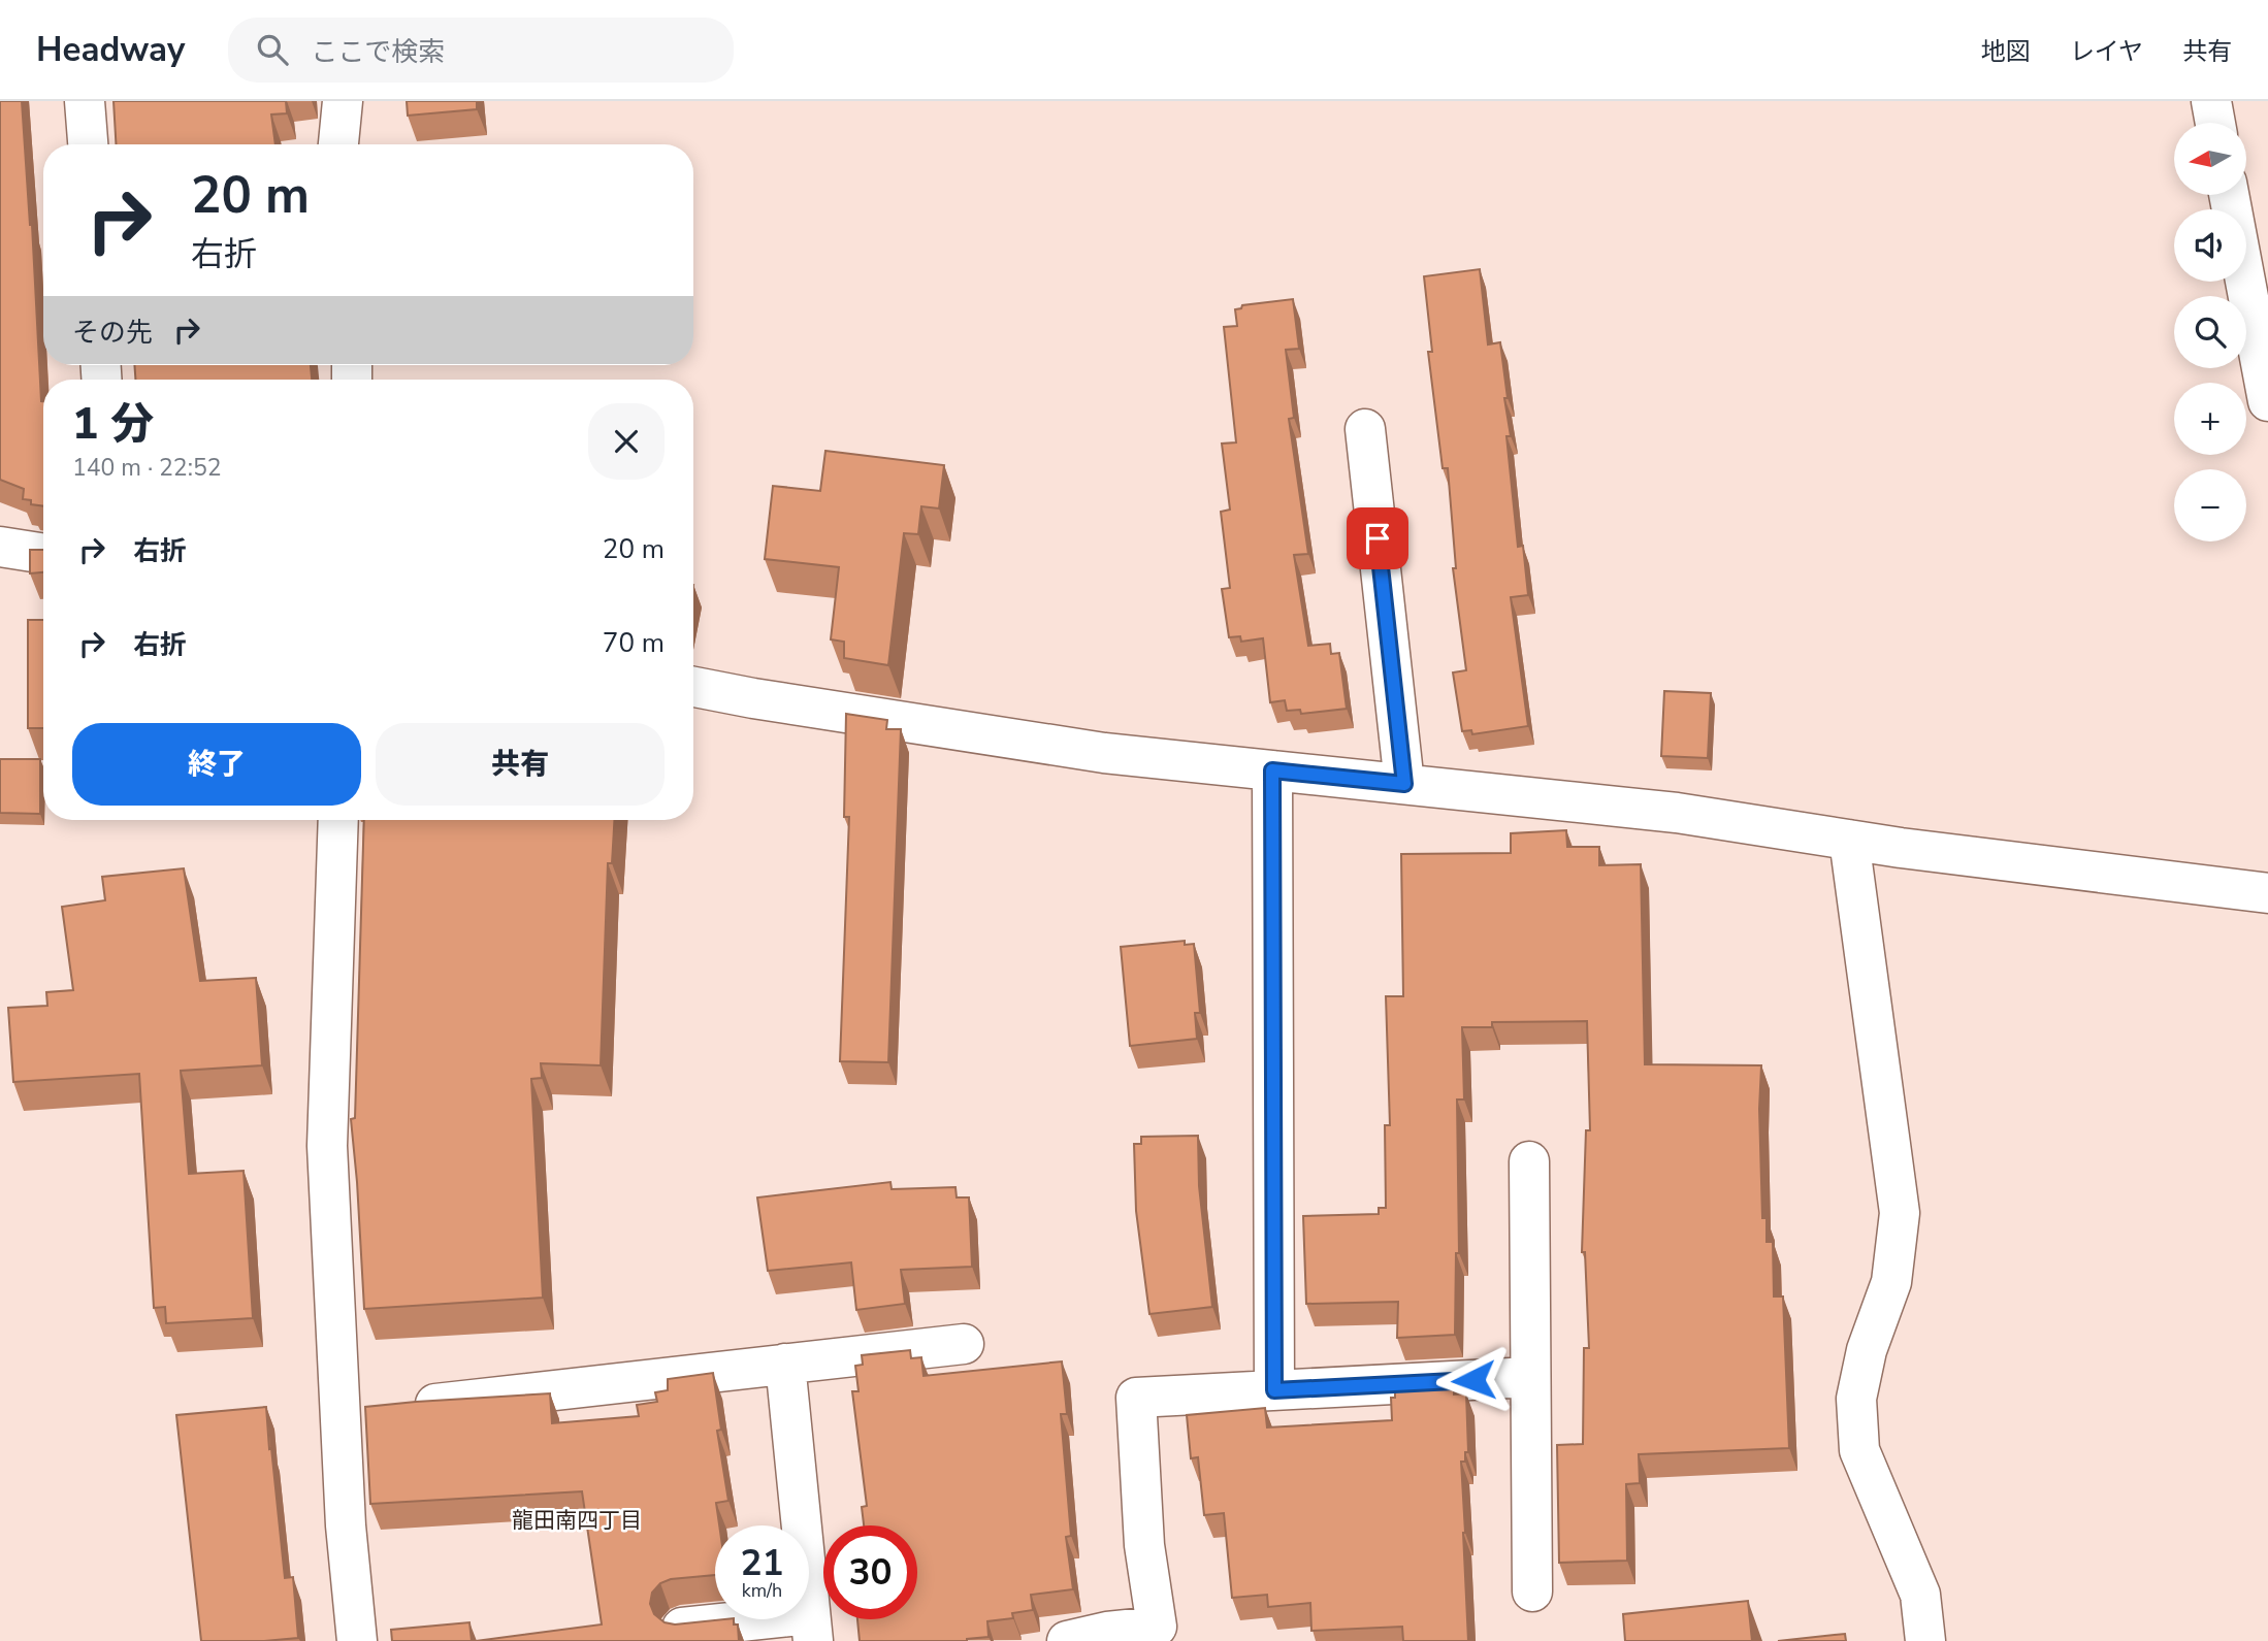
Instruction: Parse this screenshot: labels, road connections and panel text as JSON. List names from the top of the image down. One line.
{"districts":["龍田南四丁目"],"north":"left","page":{"header":"Headway","search":"ここで検索","nav":["地図","レイヤ","共有"],"map_buttons":["+","−"],"turn":["20 m","右折"],"then":"その先","heading":["1 分","140 m · 22:52"],"list":[{"name":"右折","value":"20 m"},{"name":"右折","value":"70 m"}],"buttons":["終了","共有"],"speed":"21 km/h","limit":"30"}}
